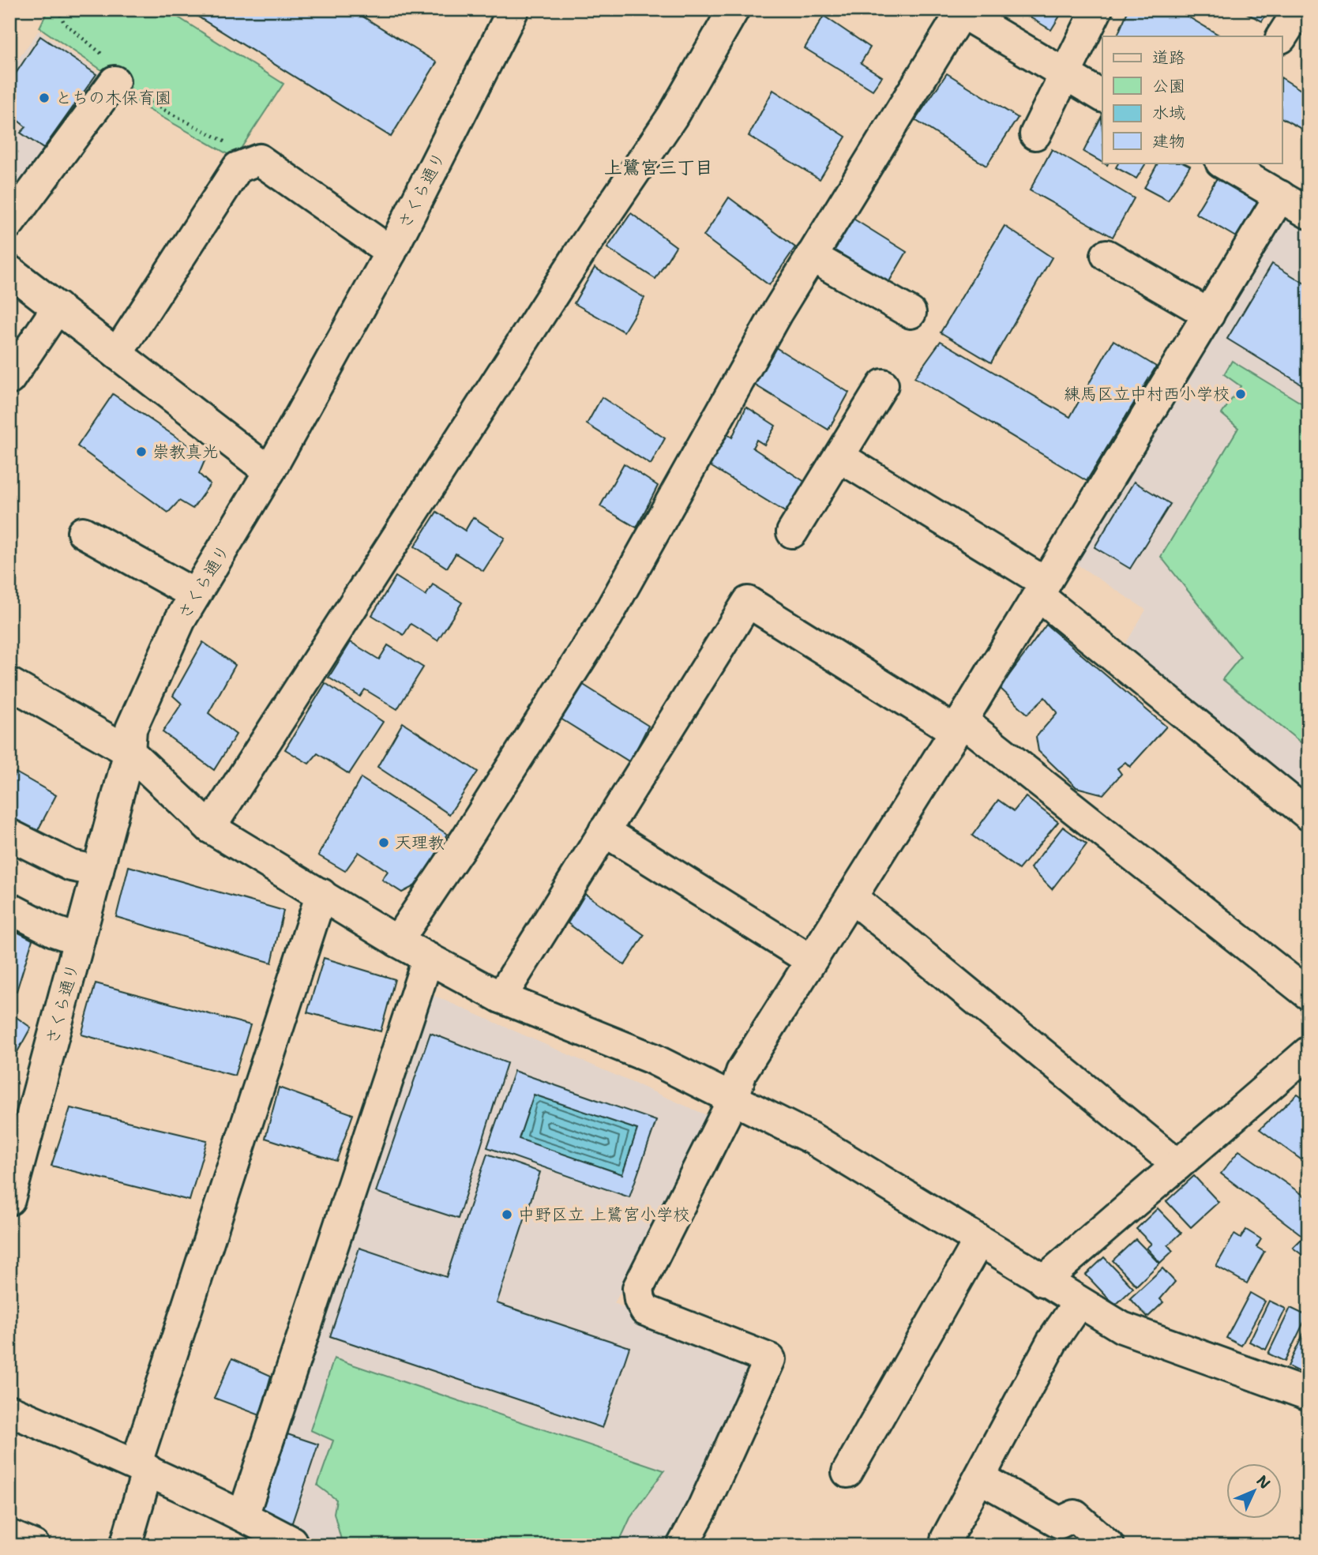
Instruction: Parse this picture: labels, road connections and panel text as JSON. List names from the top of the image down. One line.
{"streets":{"street":["さくら通り"]},"districts":["上鷺宮三丁目"],"places":["とちの木保育園","練馬区立中村西小学校","崇教真光","天理教","中野区立 上鷺宮小学校"],"legend":["道路","公園","水域","建物"],"north":"top right"}
